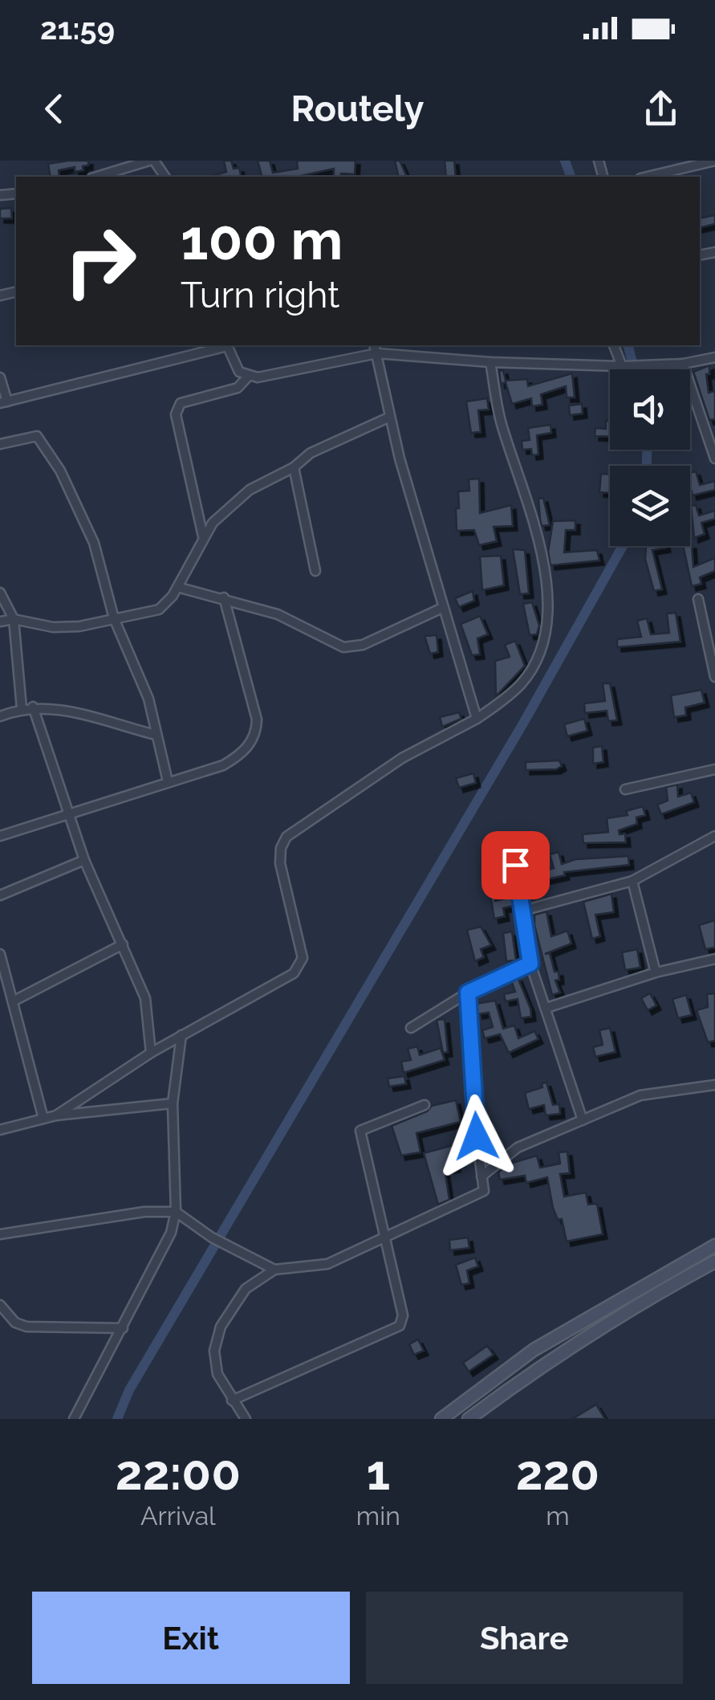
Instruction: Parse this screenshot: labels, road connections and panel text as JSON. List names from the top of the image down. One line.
{"page":{"status":"21:59","header":"Routely","turn":["100 m","Turn right"],"eta":["22:00","Arrival","1","min","220","m"],"buttons":["Exit","Share"]}}
